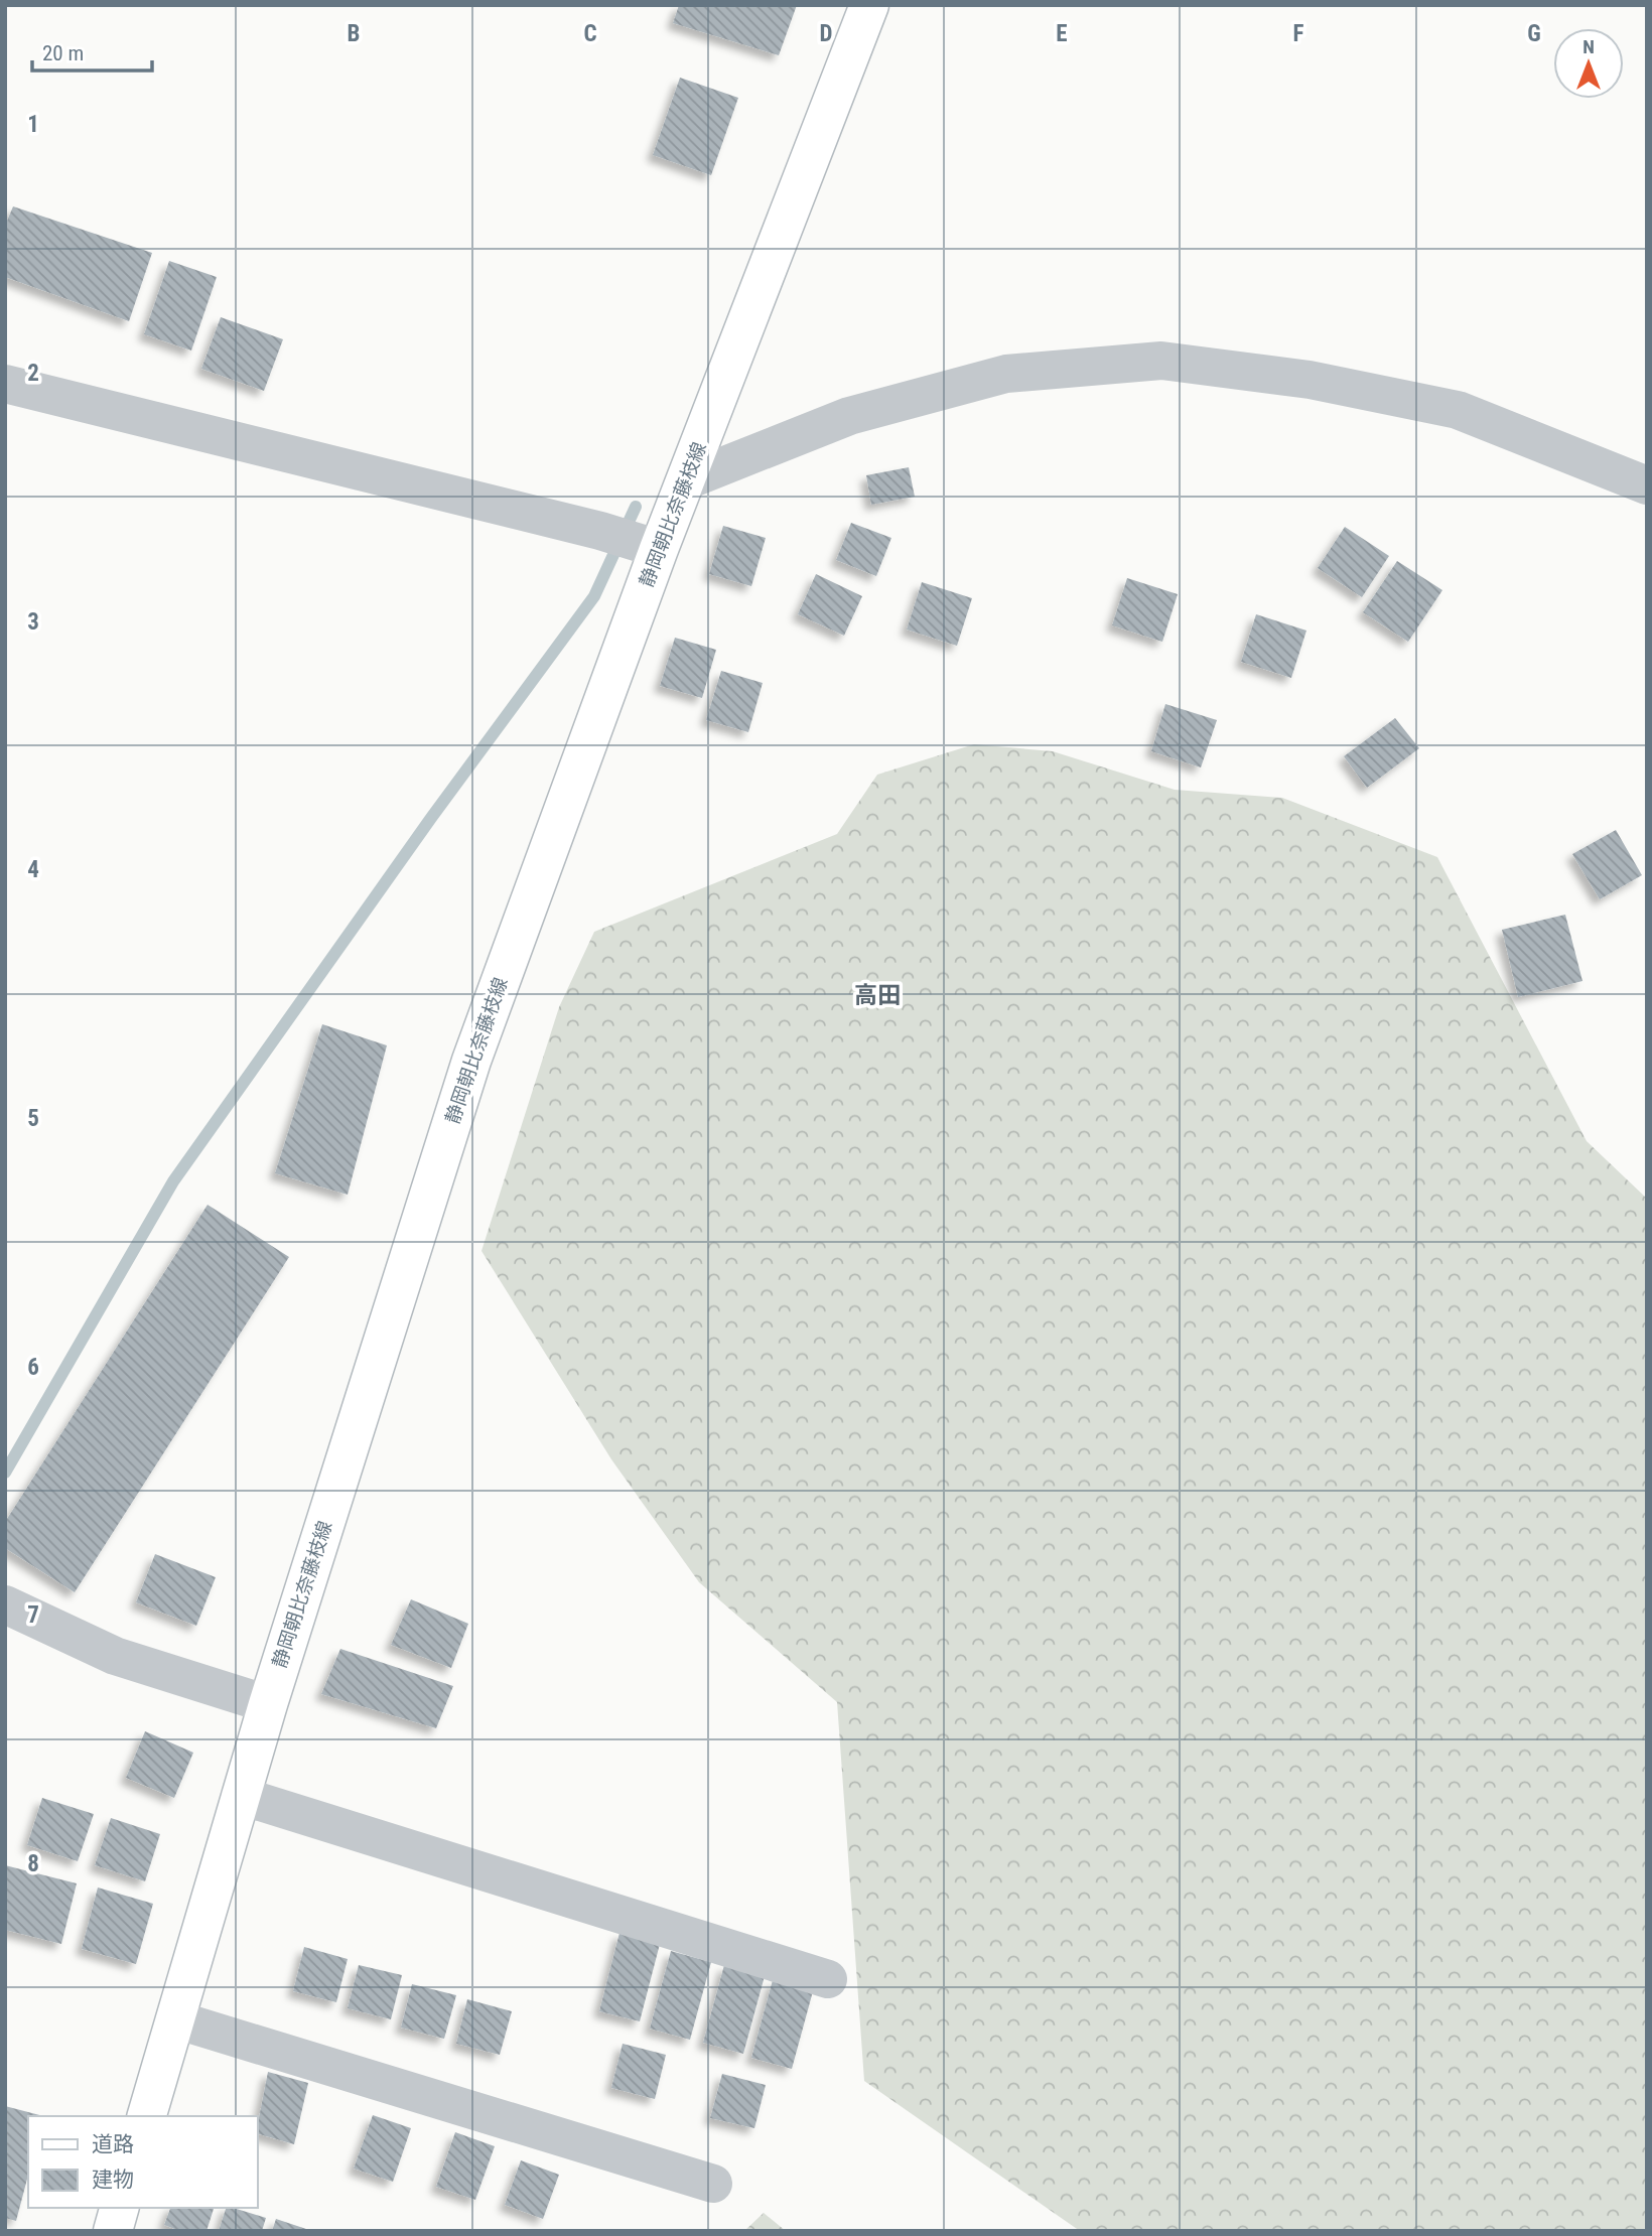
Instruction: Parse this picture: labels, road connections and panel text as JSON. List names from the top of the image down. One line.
{"streets":{"main road":["静岡朝比奈藤枝線"]},"districts":["高田"],"legend":["道路","建物"],"scale_bar":"20 m","north":"top","grid":{"columns":["B","C","D","E","F","G"],"rows":["1","2","3","4","5","6","7","8"]}}
